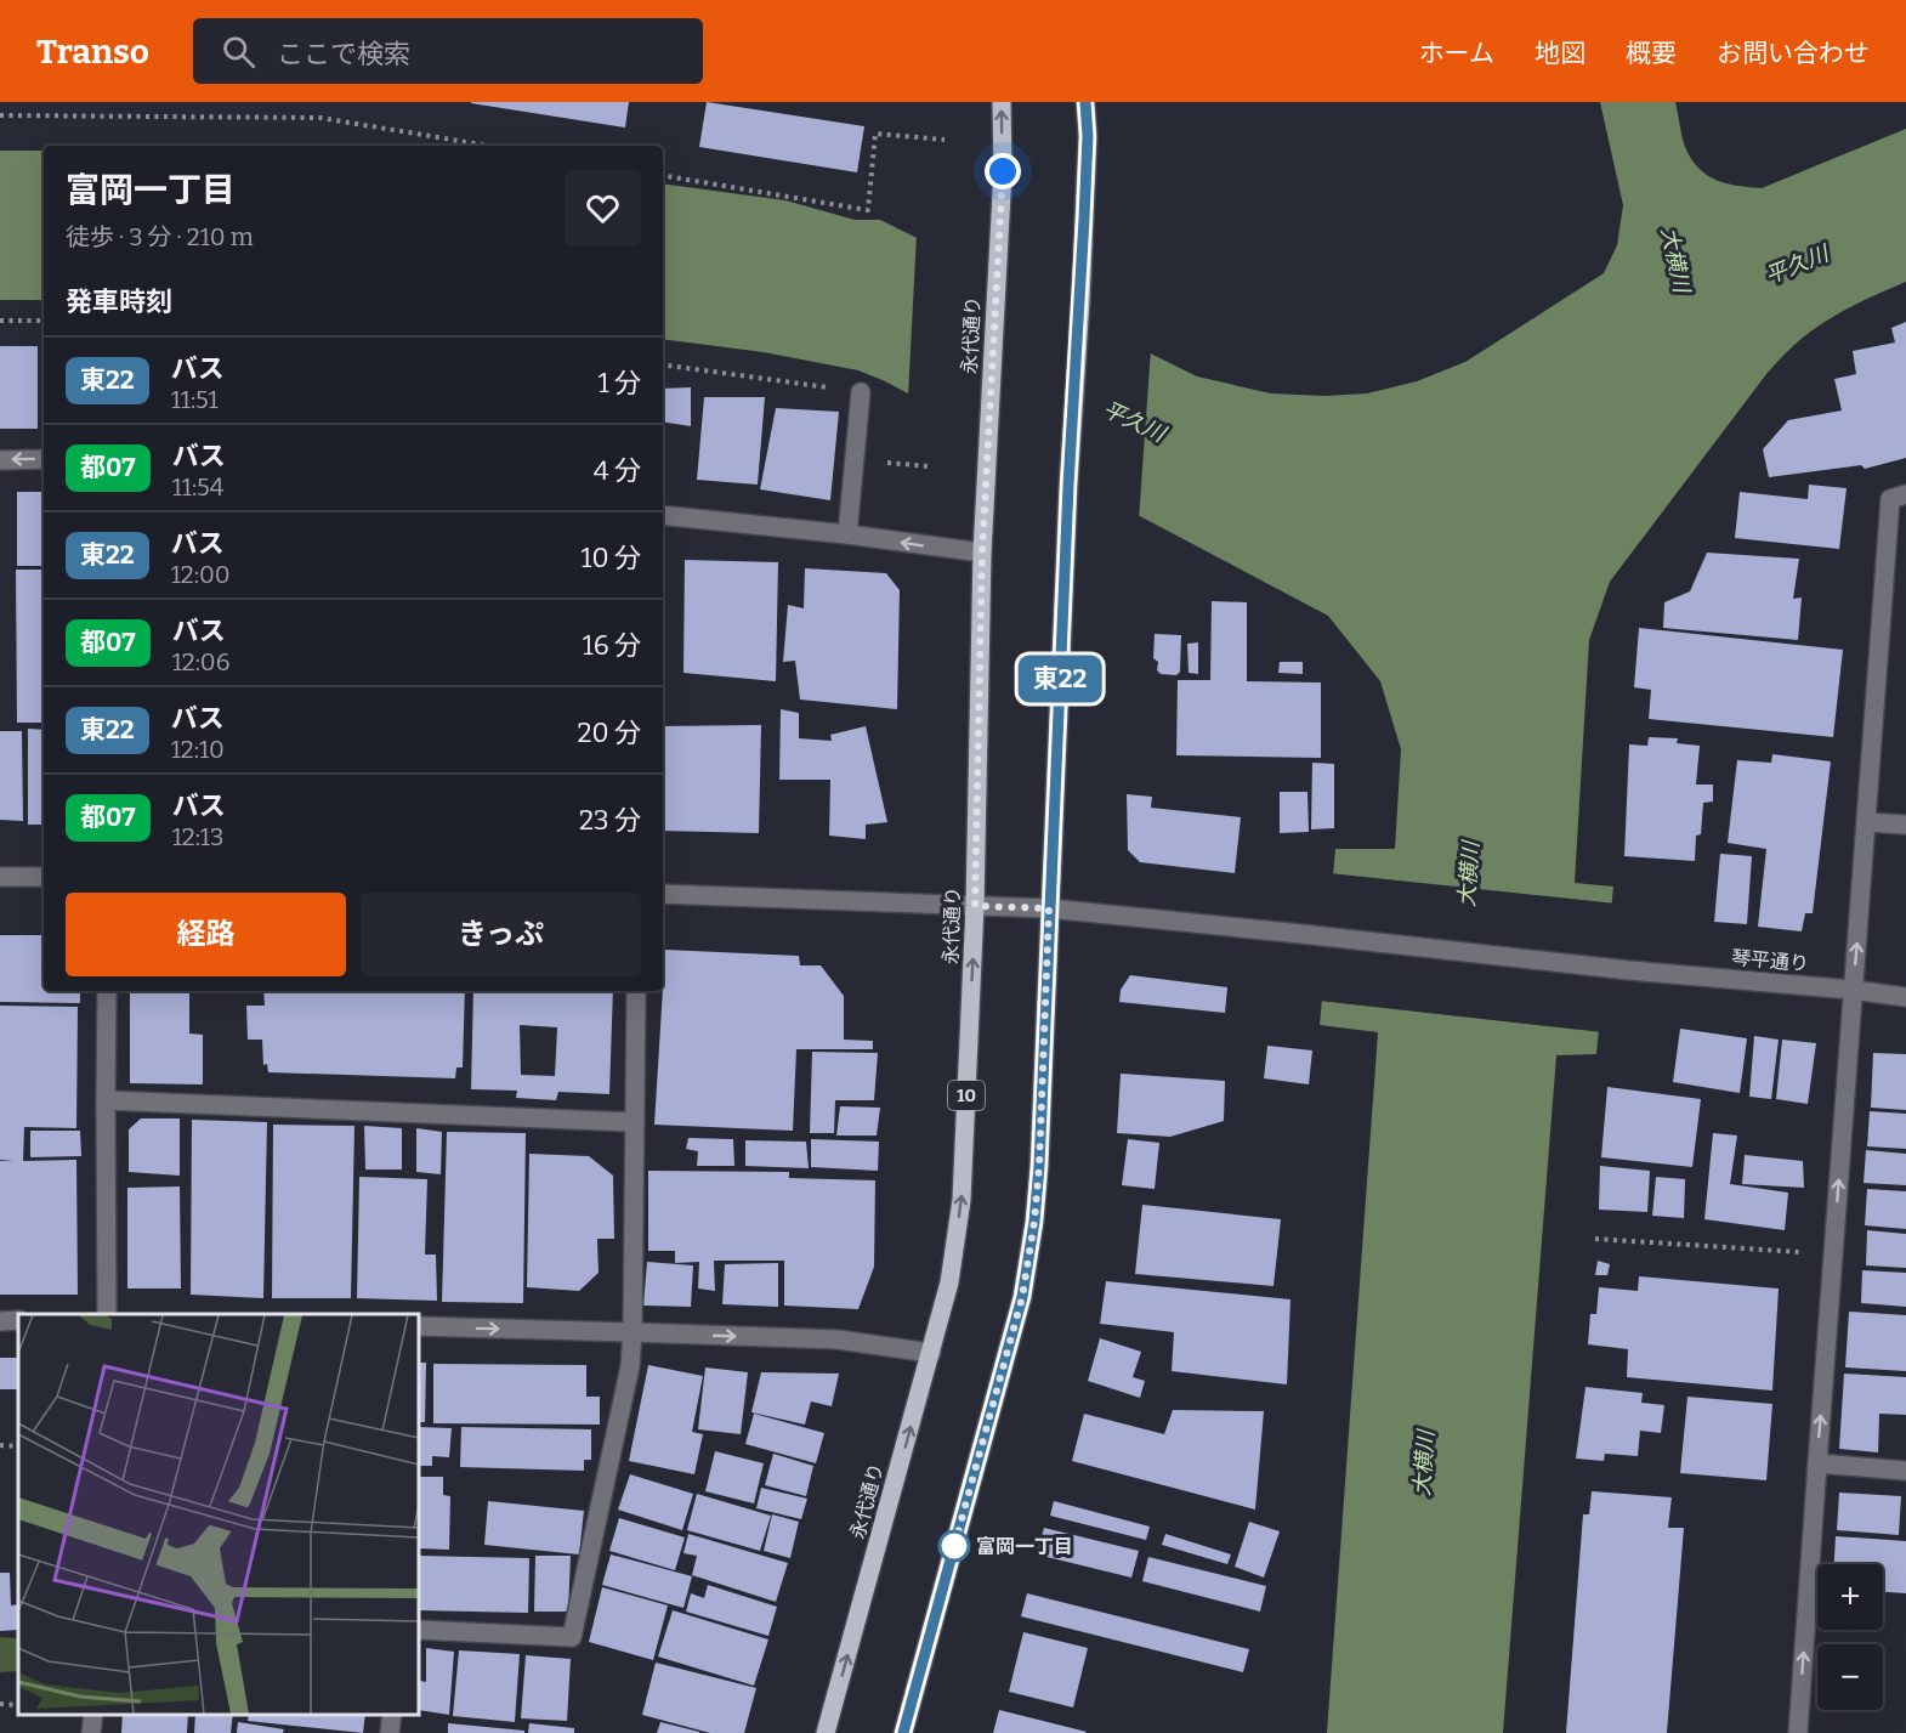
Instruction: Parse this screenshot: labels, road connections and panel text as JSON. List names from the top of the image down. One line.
{"streets":{"main road":["永代通り","10"],"street":["琴平通り"]},"crossings":[["永代通り","琴平通り"]],"water":["大横川","平久川"],"places":["富岡一丁目"],"lines":["bus line 東22"],"page":{"header":"Transo","search":"ここで検索","nav":["ホーム","地図","概要","お問い合わせ"],"on_map":"東22","heading":[["富岡一丁目","徒歩 · 3 分 · 210 m"],"発車時刻"],"list":[{"mark":"東22","name":"バス","note":"11:51","value":"1 分"},{"mark":"都07","name":"バス","note":"11:54","value":"4 分"},{"mark":"東22","name":"バス","note":"12:00","value":"10 分"},{"mark":"都07","name":"バス","note":"12:06","value":"16 分"},{"mark":"東22","name":"バス","note":"12:10","value":"20 分"},{"mark":"都07","name":"バス","note":"12:13","value":"23 分"}],"buttons":["経路","きっぷ"],"map_buttons":["+","−"]}}
